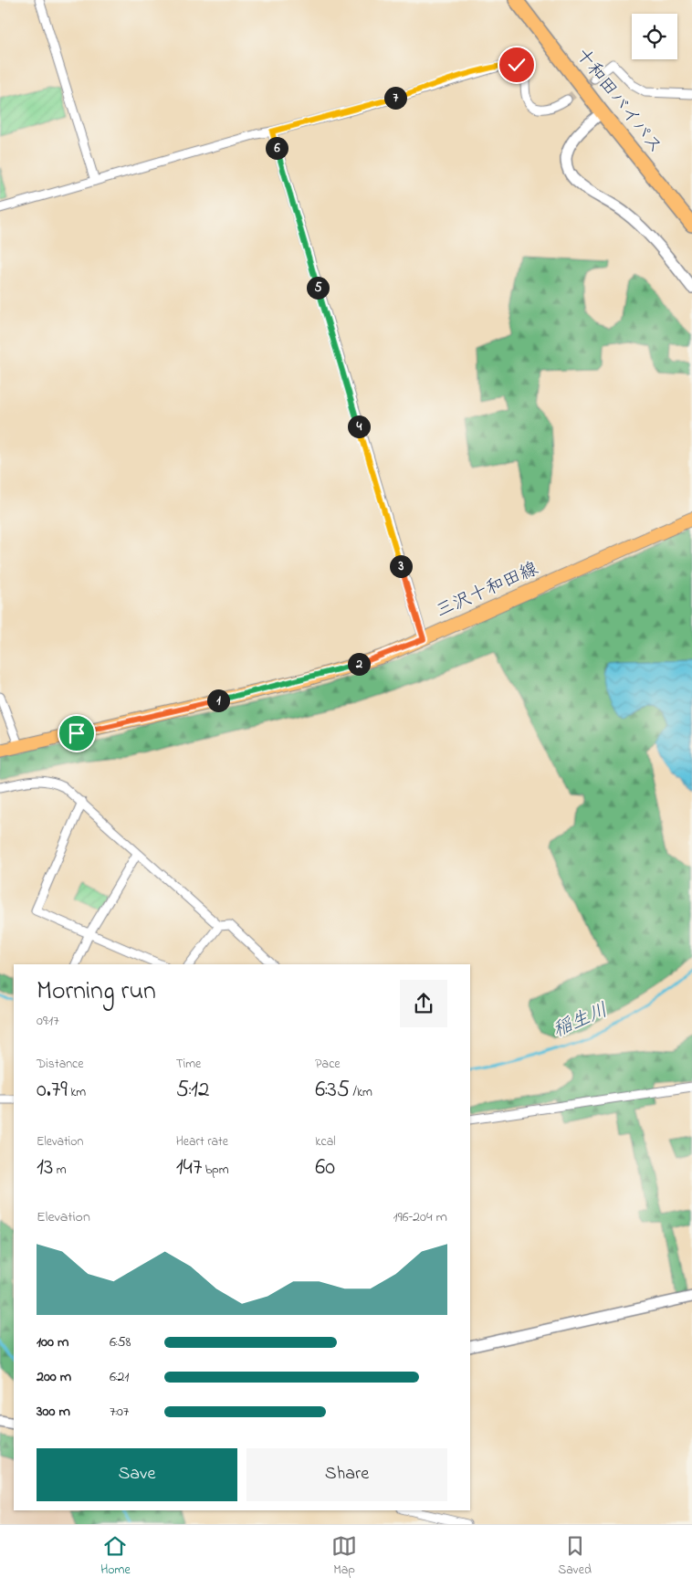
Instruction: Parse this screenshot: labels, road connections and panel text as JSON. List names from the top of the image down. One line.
{"streets":{"highway":["十和田バイパス"],"main road":["三沢十和田線"]},"water":["稲生川"],"page":{"pins":["7","6","5","4","3","2","1"],"heading":["Morning run","09:17"],"stats":[["Distance","0.79 km"],["Time","5:12"],["Pace","6:35 /km"],["Elevation","13 m"],["Heart rate","147 bpm"],["kcal","60"]],"chart":["Elevation","196–204 m"],"list":[{"name":"100 m","note":"6:58"},{"name":"200 m","note":"6:21"},{"name":"300 m","note":"7:07"}],"buttons":["Save","Share"],"tabs":["Home","Map","Saved"]}}
